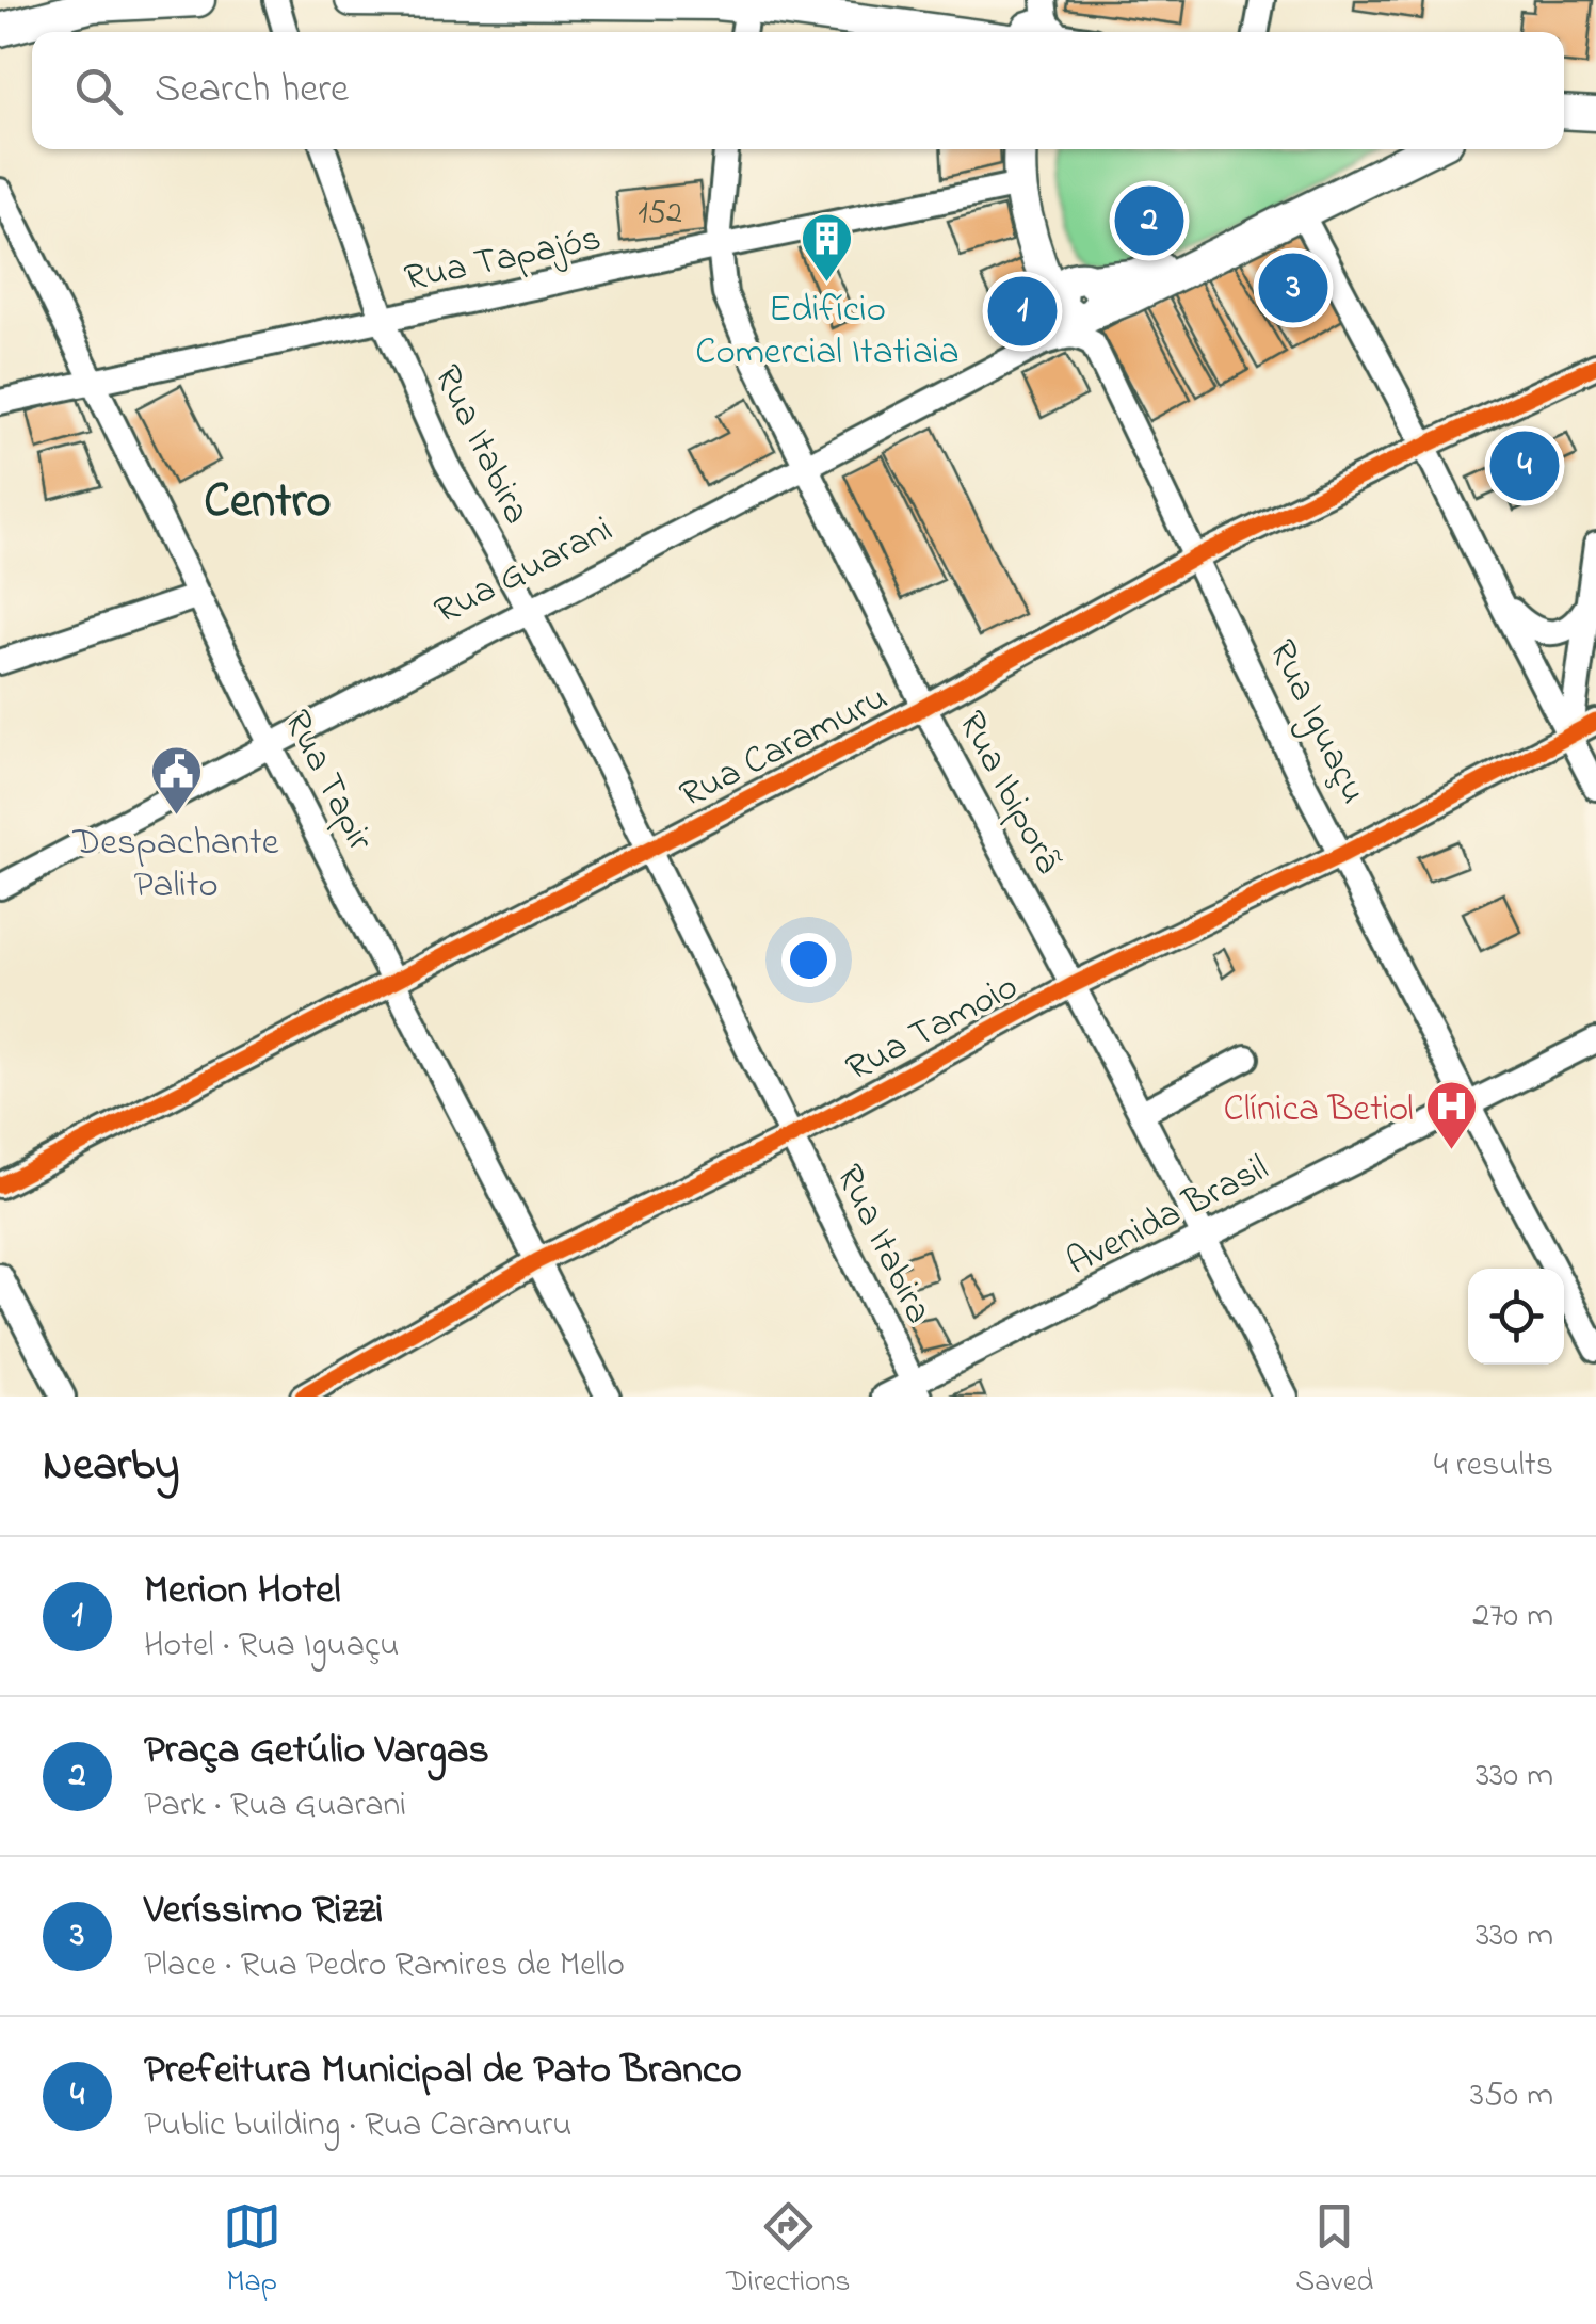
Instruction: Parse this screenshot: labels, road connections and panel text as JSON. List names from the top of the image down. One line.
{"streets":{"main road":["Rua Iguaçu"],"street":["Rua Tapajós","Rua Itabira","Rua Guarani","Rua Caramuru","Rua Tapir","Rua Ibiporã","Rua Tamoio","Avenida Brasil"]},"crossings":[["Rua Tapajós","Rua Itabira"],["Rua Tapajós","Rua Tapir"],["Rua Tapajós","Rua Ibiporã"],["Rua Itabira","Rua Guarani"],["Rua Itabira","Rua Caramuru"],["Rua Itabira","Rua Tamoio"],["Rua Itabira","Avenida Brasil"],["Rua Guarani","Rua Tapir"],["Rua Guarani","Rua Ibiporã"],["Rua Iguaçu","Rua Caramuru"],["Rua Iguaçu","Rua Tamoio"],["Rua Iguaçu","Avenida Brasil"],["Rua Caramuru","Rua Tapir"],["Rua Caramuru","Rua Ibiporã"],["Rua Tapir","Rua Tamoio"],["Rua Ibiporã","Rua Tamoio"],["Rua Ibiporã","Avenida Brasil"]],"districts":["Centro"],"places":{"building":["Edifício Comercial Itatiaia"],"public building":["Despachante Palito"],"hospital":["Clínica Betiol"]},"house_numbers":["152"],"page":{"search":"Search here","pins":["2","3","1","4"],"heading":["Nearby","4 results"],"list":[{"mark":"1","name":"Merion Hotel","note":"Hotel · Rua Iguaçu","value":"270 m"},{"mark":"2","name":"Praça Getúlio Vargas","note":"Park · Rua Guarani","value":"330 m"},{"mark":"3","name":"Veríssimo Rizzi","note":"Place · Rua Pedro Ramires de Mello","value":"330 m"},{"mark":"4","name":"Prefeitura Municipal de Pato Branco","note":"Public building · Rua Caramuru","value":"350 m"}],"nav":["Map","Directions","Saved"]}}
